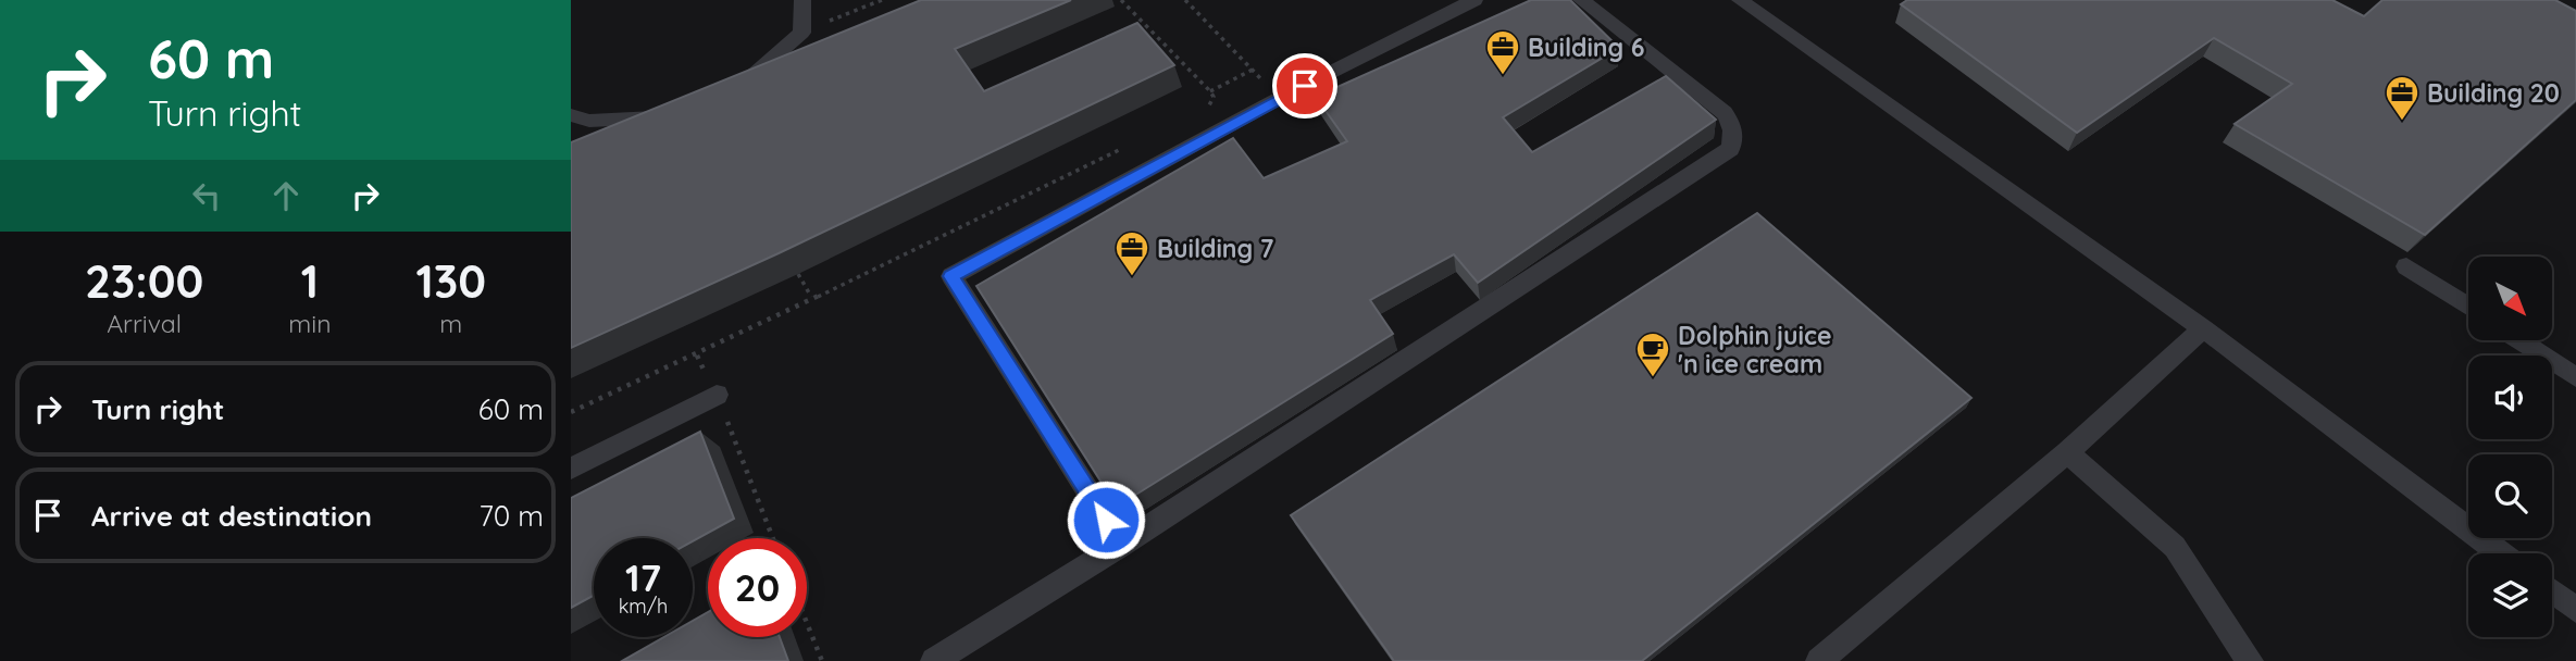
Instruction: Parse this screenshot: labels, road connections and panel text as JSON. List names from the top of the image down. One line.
{"places":{"office":["Building 6","Building 20","Building 7"],"cafe":["Dolphin juice 'n ice cream"]},"north":"bottom right","page":{"turn":["60 m","Turn right"],"eta":["23:00","Arrival","1","min","130","m"],"list":[{"name":"Turn right","value":"60 m"},{"name":"Arrive at destination","value":"70 m"}],"speed":"17 km/h","limit":"20"}}
